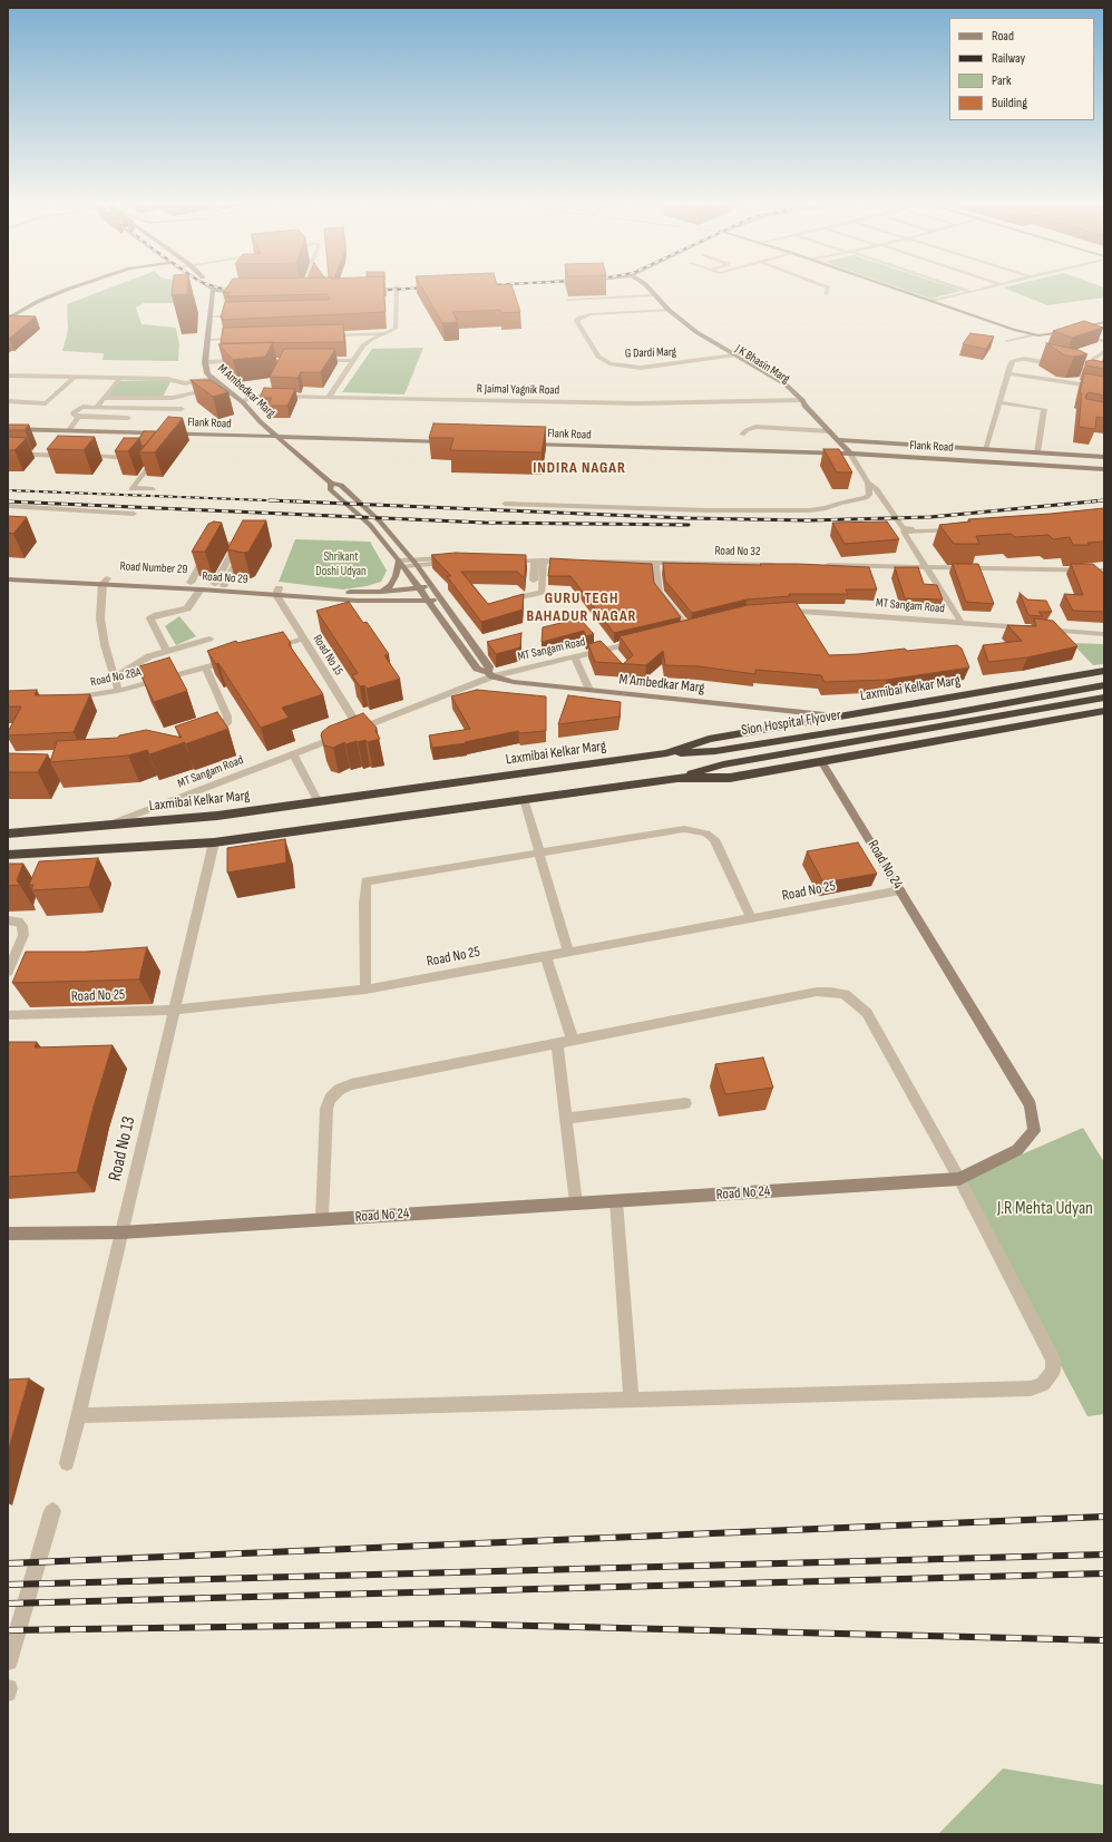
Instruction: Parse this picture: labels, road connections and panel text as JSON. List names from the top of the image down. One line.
{"streets":{"highway":["Laxmibai Kelkar Marg","Sion Hospital Flyover"],"main road":["J K Bhasin Marg","M Ambedkar Marg","Flank Road","Road Number 29","Road No 29","Road No 24"],"street":["G Dardi Marg","R Jaimal Yagnik Road","Road No 32","MT Sangam Road","Road No 15","Road No 28A","Road No 25","Road No 13"]},"crossings":[["G Dardi Marg","J K Bhasin Marg"],["J K Bhasin Marg","R Jaimal Yagnik Road"],["J K Bhasin Marg","Flank Road"],["R Jaimal Yagnik Road","M Ambedkar Marg"],["M Ambedkar Marg","Flank Road"],["M Ambedkar Marg","Road Number 29"],["M Ambedkar Marg","Road No 29"],["M Ambedkar Marg","MT Sangam Road"],["M Ambedkar Marg","Laxmibai Kelkar Marg"],["Road Number 29","Road No 29"],["Road Number 29","Road No 15"],["Road No 29","Road No 15"],["MT Sangam Road","Road No 15"],["MT Sangam Road","Laxmibai Kelkar Marg"],["Laxmibai Kelkar Marg","Sion Hospital Flyover"],["Road No 24","Road No 25"],["Road No 24","Road No 13"],["Road No 25","Road No 13"]],"districts":["INDIRA NAGAR","GURU TEGH BAHADUR NAGAR"],"parks":["Shrikant Doshi Udyan","J.R Mehta Udyan"],"legend":["Road","Railway","Park","Building"]}
